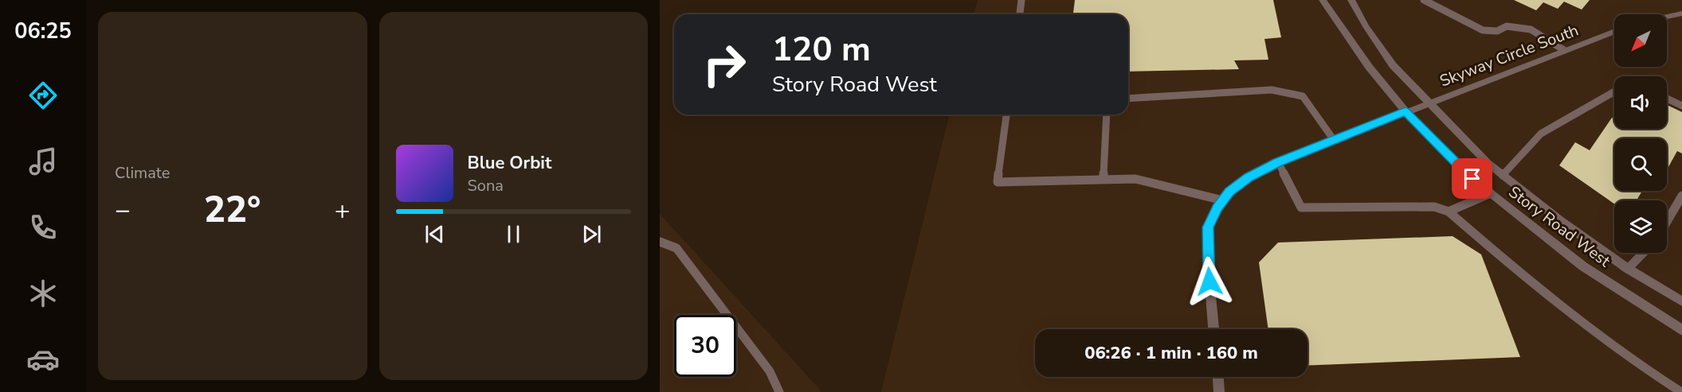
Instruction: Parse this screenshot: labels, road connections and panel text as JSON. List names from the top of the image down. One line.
{"streets":{"street":["Skyway Circle South","Story Road West"]},"crossings":[["Skyway Circle South","Story Road West"]],"north":"bottom left","page":{"tabs":"06:25","tile":"Climate","turn":["120 m","Story Road West"],"song":["Blue Orbit","Sona"],"heat":["−","22°","+"],"limit":"30","trip":"06:26 · 1 min · 160 m"}}
